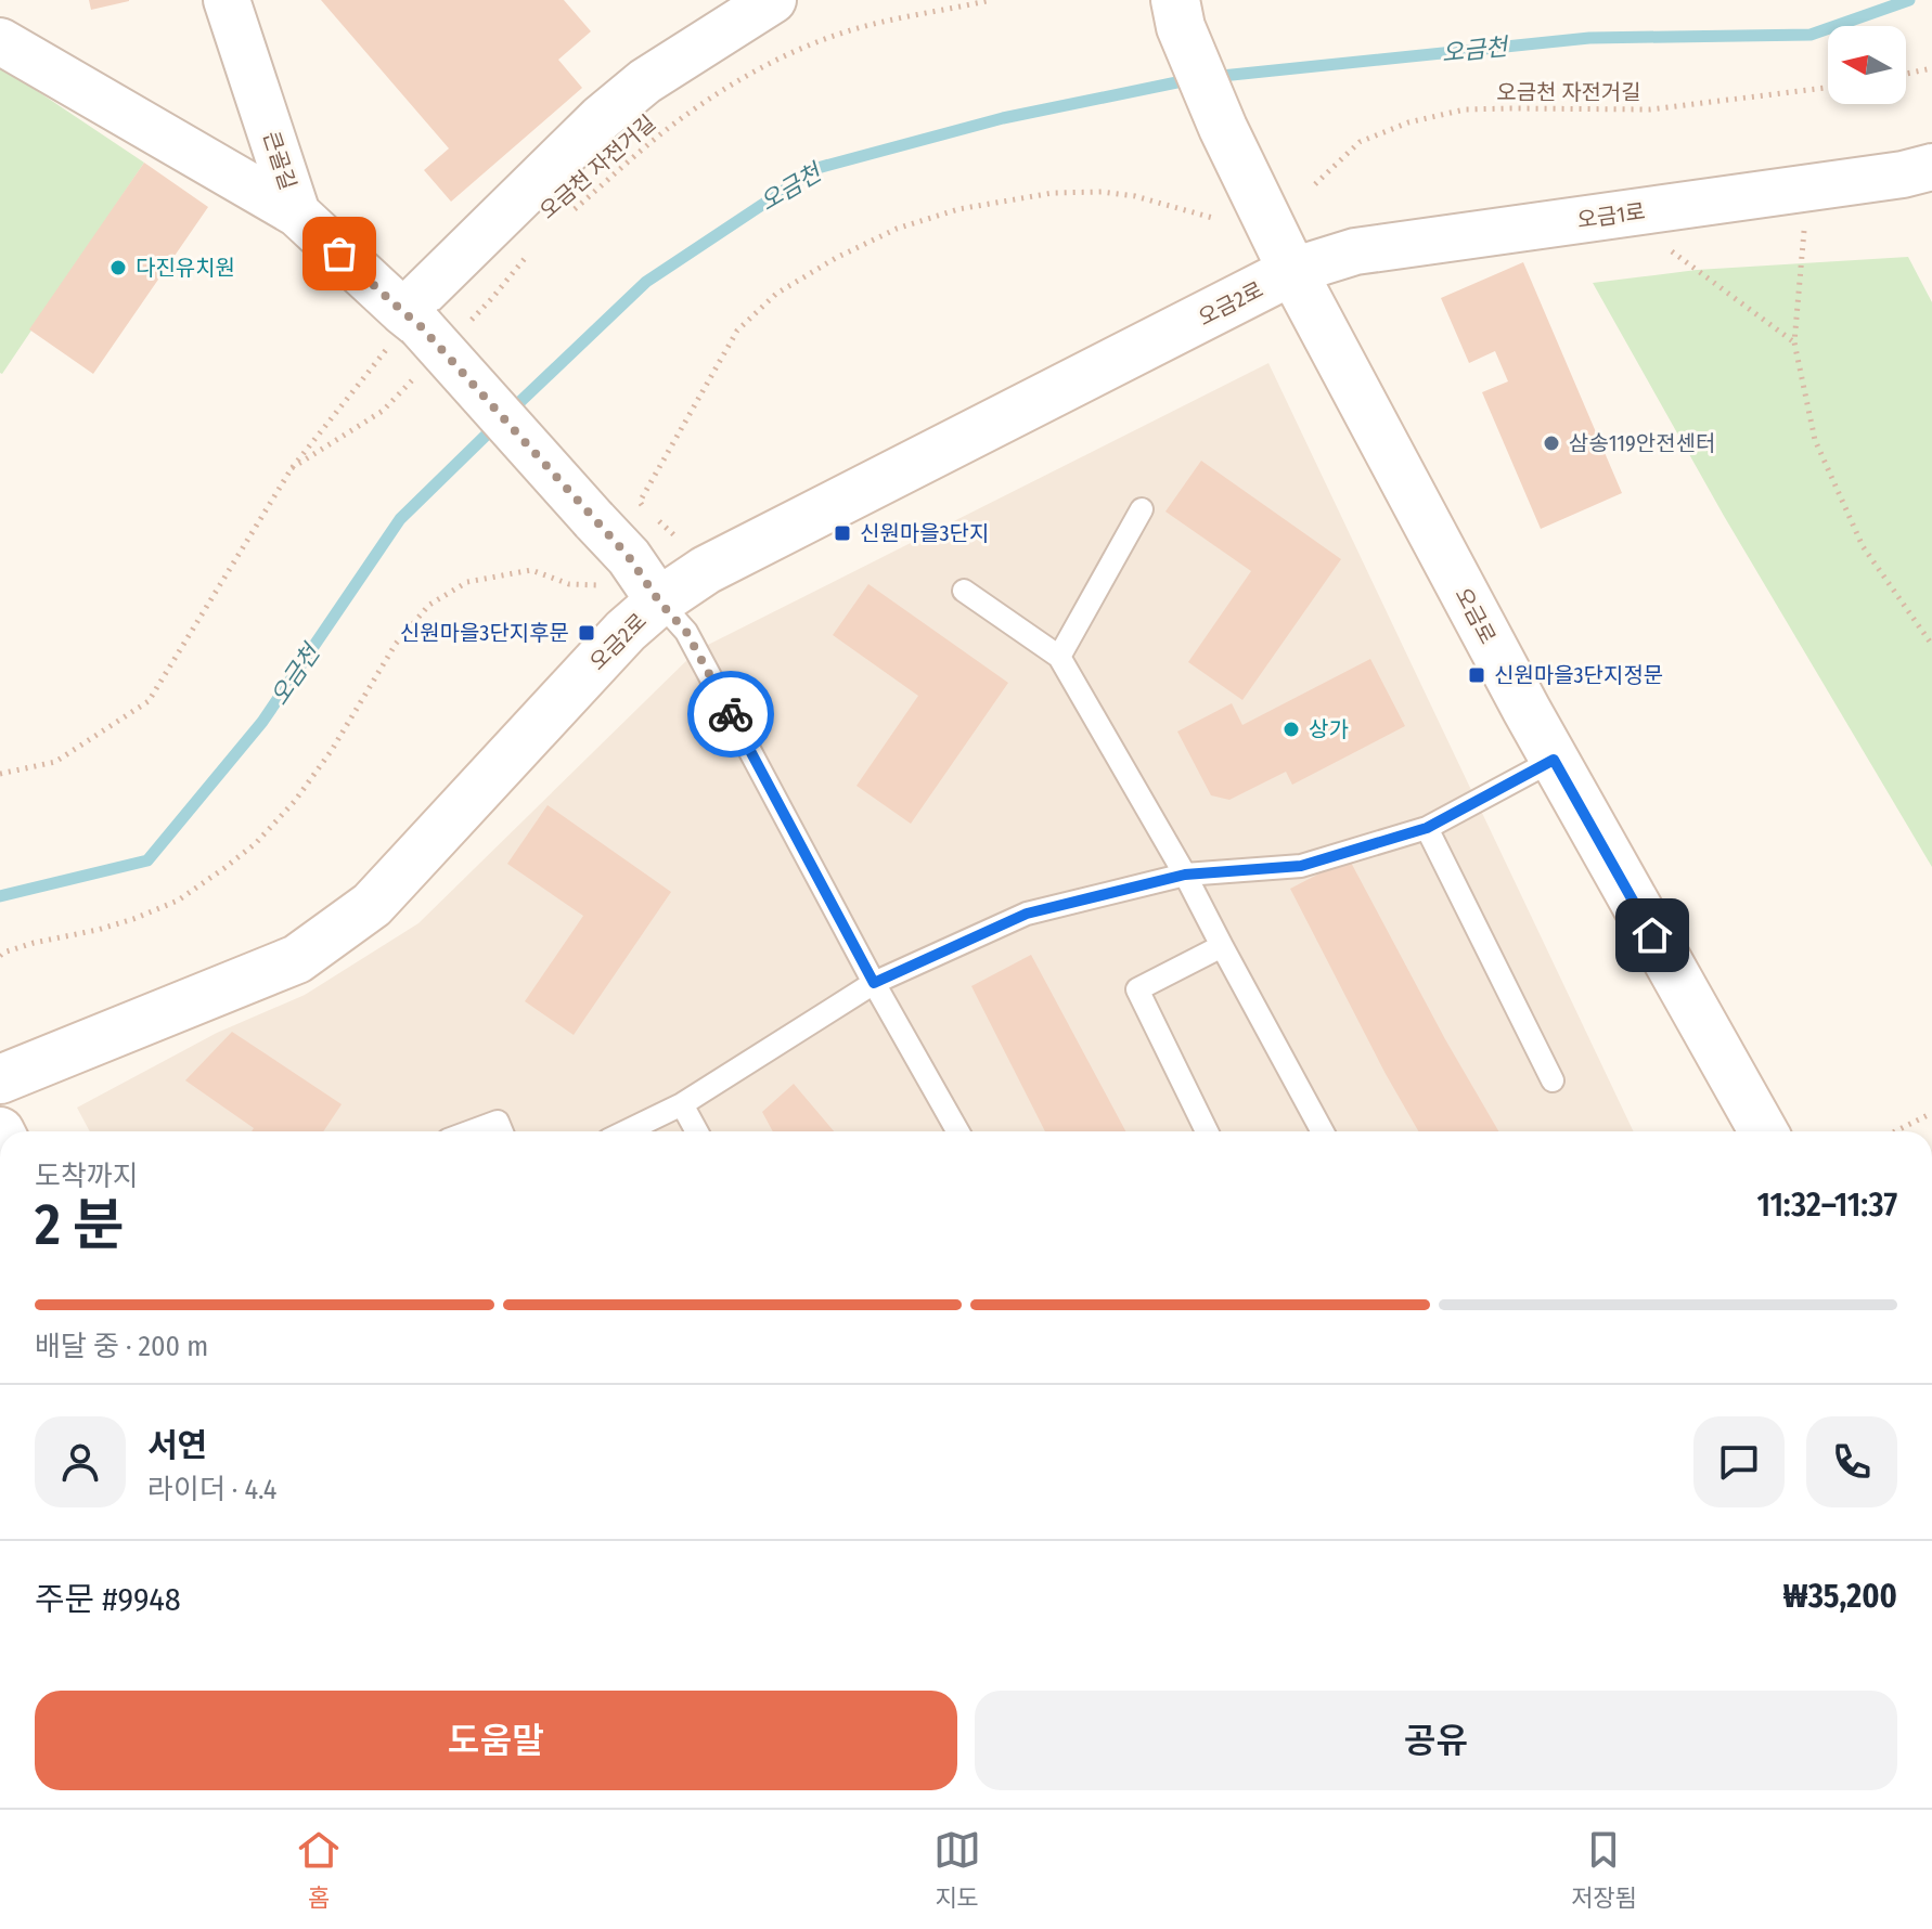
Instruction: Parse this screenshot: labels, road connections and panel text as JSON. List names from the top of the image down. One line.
{"streets":{"street":["큰골길","오금1로","오금2로","오금로"],"path":["오금천 자전거길"]},"crossings":[["큰골길","오금2로"],["오금1로","오금2로"],["오금1로","오금로"],["오금2로","오금로"]],"water":["오금천"],"places":{"other":["다진유치원","삼송119안전센터","상가"],"transit":["신원마을3단지","신원마을3단지후문","신원마을3단지정문"]},"north":"left","page":{"heading":["2 분","도착까지","11:32–11:37"],"panel":["서연","라이더 · 4.4","주문 #9948","₩35,200"],"bar":"배달 중 · 200 m","buttons":["도움말","공유"],"tabs":["홈","지도","저장됨"]}}
